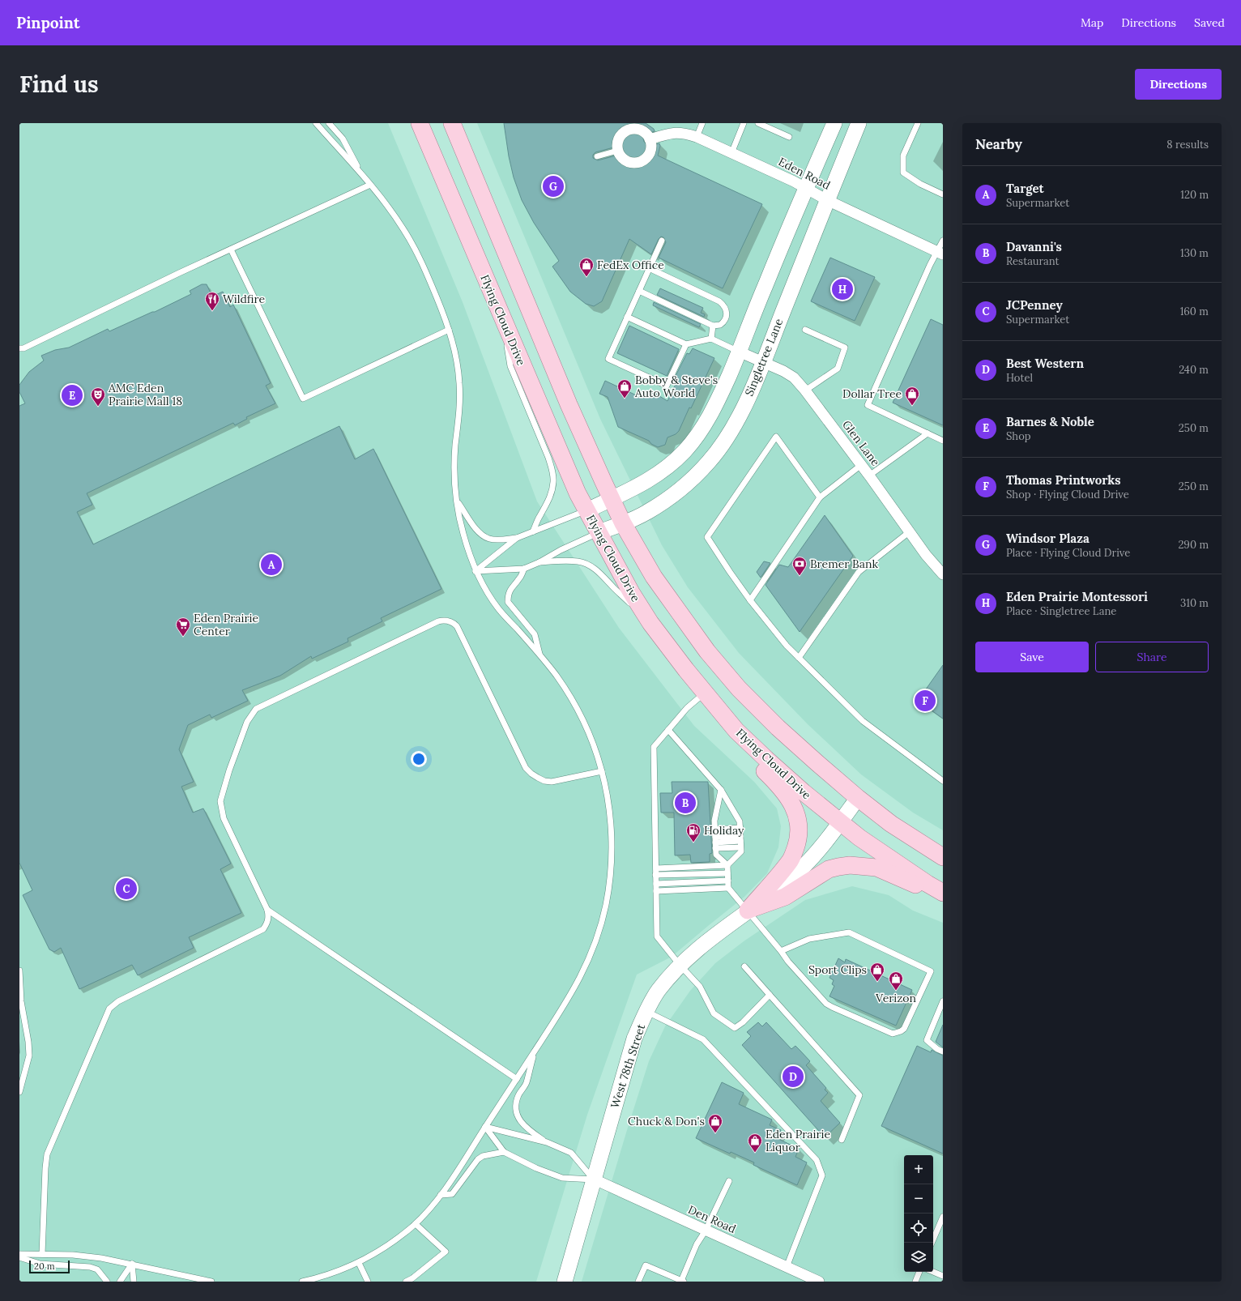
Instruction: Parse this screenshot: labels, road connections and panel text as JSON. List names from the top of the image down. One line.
{"streets":{"main road":["Flying Cloud Drive"],"street":["Eden Road","Singletree Lane","Glen Lane","West 78th Street","Den Road"]},"crossings":[["Eden Road","Singletree Lane"],["Flying Cloud Drive","Singletree Lane"],["Flying Cloud Drive","West 78th Street"],["Singletree Lane","Glen Lane"],["West 78th Street","Den Road"]],"places":{"shop":["FedEx Office","Bobby & Steve's Auto World","Dollar Tree","Sport Clips","Verizon","Chuck & Don's","Eden Prairie Liquor"],"restaurant":["Wildfire"],"theatre":["AMC Eden Prairie Mall 18"],"bank":["Bremer Bank"],"supermarket":["Eden Prairie Center"],"fuel station":["Holiday"]},"scale_bar":"20 m","page":{"header":"Pinpoint","nav":["Map","Directions","Saved"],"buttons":["Directions",["Save","Share"]],"title":"Find us","heading":["Nearby","8 results"],"list":[{"mark":"A","name":"Target","note":"Supermarket","value":"120 m"},{"mark":"B","name":"Davanni's","note":"Restaurant","value":"130 m"},{"mark":"C","name":"JCPenney","note":"Supermarket","value":"160 m"},{"mark":"D","name":"Best Western","note":"Hotel","value":"240 m"},{"mark":"E","name":"Barnes & Noble","note":"Shop","value":"250 m"},{"mark":"F","name":"Thomas Printworks","note":"Shop · Flying Cloud Drive","value":"250 m"},{"mark":"G","name":"Windsor Plaza","note":"Place · Flying Cloud Drive","value":"290 m"},{"mark":"H","name":"Eden Prairie Montessori","note":"Place · Singletree Lane","value":"310 m"}],"pins":["G","H","E","A","F","B","C","D"],"map_buttons":["+","−"],"scale":"20 m"}}
